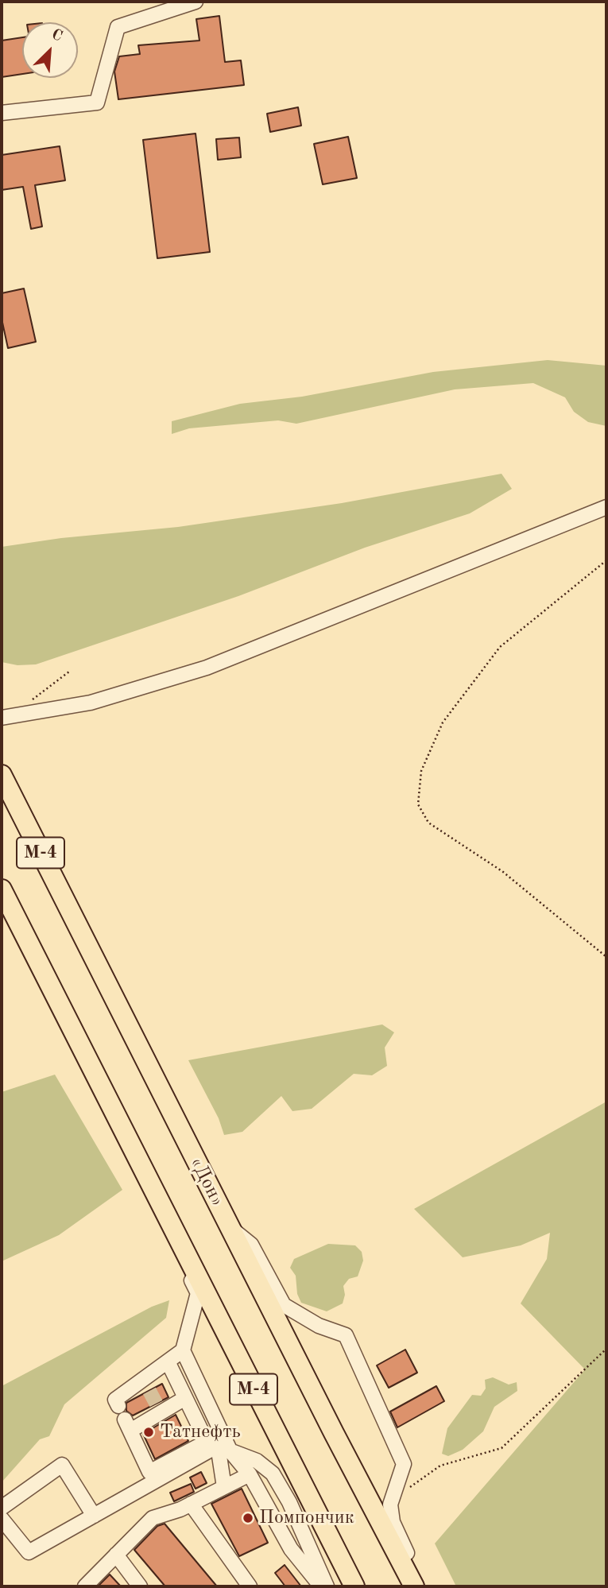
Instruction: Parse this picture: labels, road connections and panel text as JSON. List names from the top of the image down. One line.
{"streets":{"highway":["М-4","«Дон»"]},"places":["Татнефть","Помпончик"],"north":"top right"}
